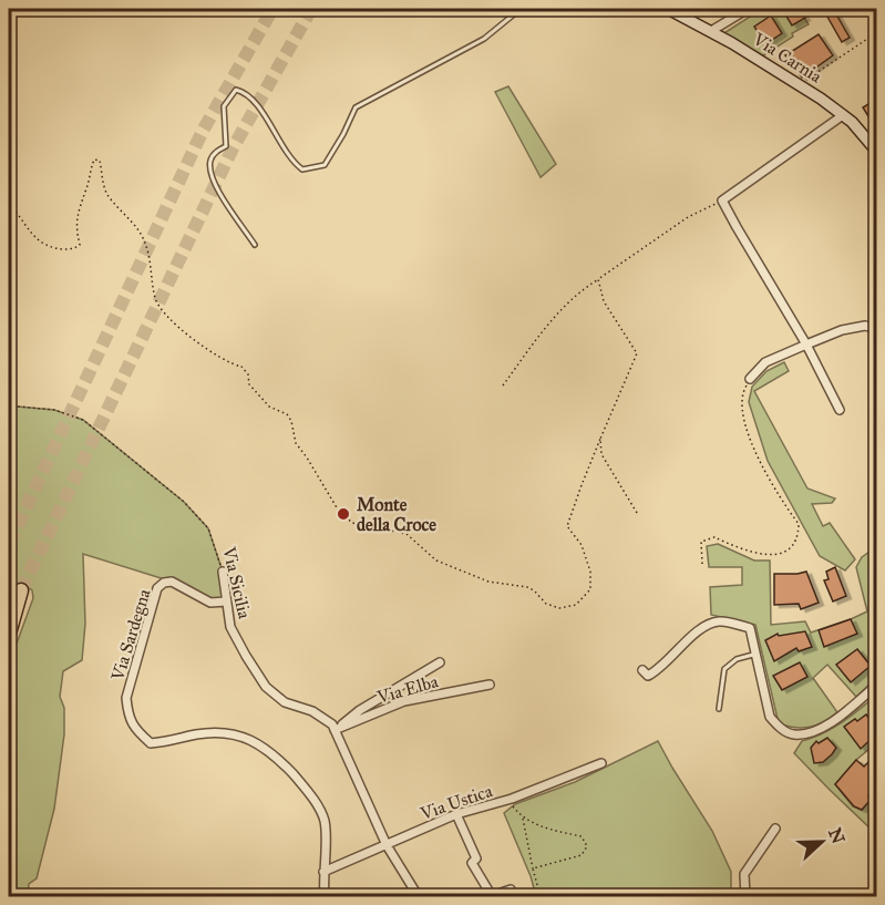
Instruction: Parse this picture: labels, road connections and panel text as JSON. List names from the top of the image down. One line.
{"streets":{"street":["Via Carnia","Via Sicilia","Via Sardegna","Via Elba","Via Ustica"]},"crossings":[["Via Sicilia","Via Sardegna"],["Via Sicilia","Via Elba"],["Via Sardegna","Via Ustica"]],"places":["Monte della Croce"],"north":"right"}
